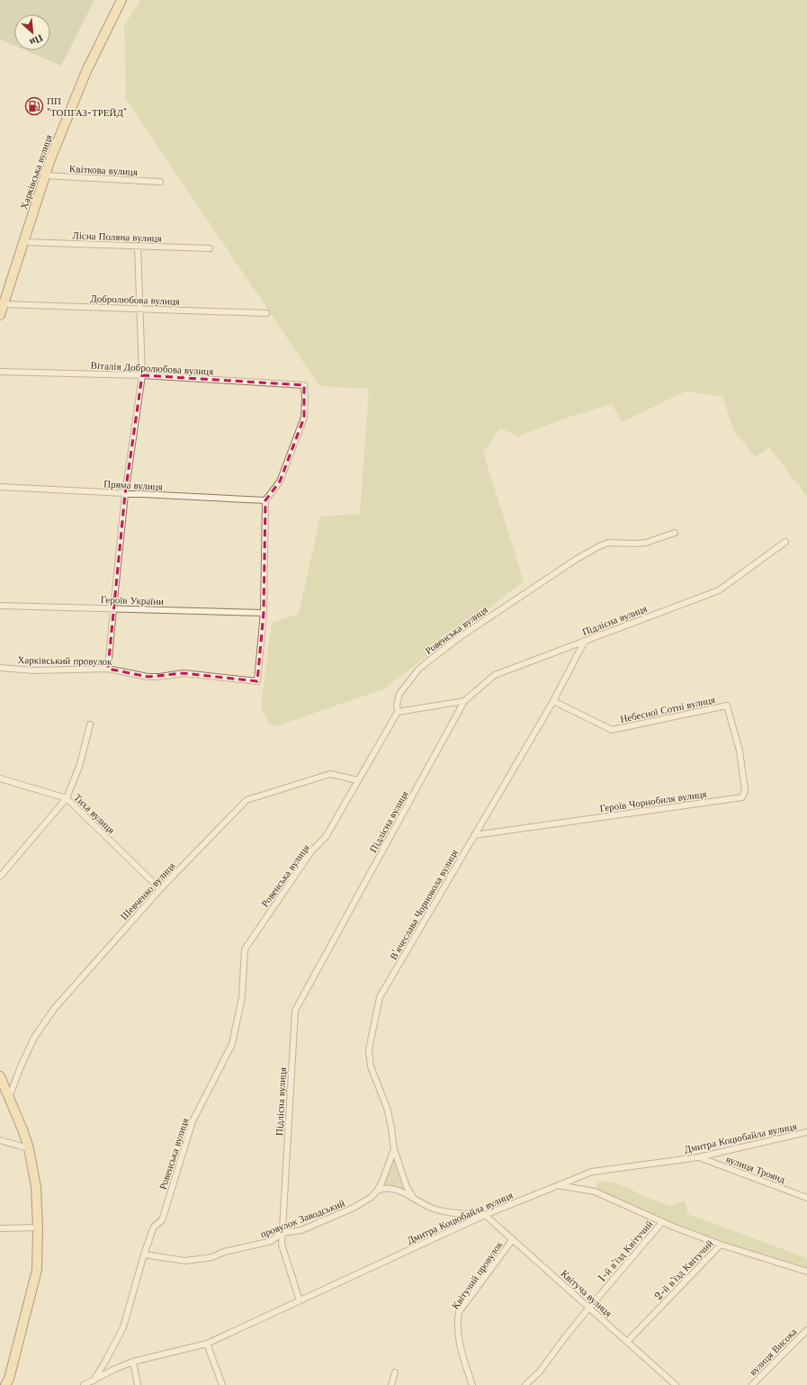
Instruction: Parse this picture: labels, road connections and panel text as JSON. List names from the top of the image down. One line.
{"streets":{"main road":["Харківська вулиця"],"street":["Квіткова вулиця","Лісна Поляна вулиця","Добролюбова вулиця","Віталія Добролюбова вулиця","Пряма вулиця","Героїв України","Підлісна вулиця","Ровенська вулиця","Харківський провулок","Небесної Сотні вулиця","Героїв Чорнобиля вулиця","Тиха вулиця","Шевченко вулиця","В'ячеслава Чорновола вулиця","Дмитра Коцюбайла вулиця","вулиця Троянд","провулок Заводський","1-й в'їзд Квітучий","2-й в'їзд Квітучий","Квітучий провулок","Квітуча вулиця","вулиця Висока"]},"crossings":[["Квіткова вулиця","Харківська вулиця"],["Харківська вулиця","Лісна Поляна вулиця"],["Харківська вулиця","Добролюбова вулиця"],["Віталія Добролюбова вулиця","Пряма вулиця"],["Героїв України","Харківський провулок"],["Підлісна вулиця","В'ячеслава Чорновола вулиця"],["Підлісна вулиця","Дмитра Коцюбайла вулиця"],["Підлісна вулиця","провулок Заводський"],["Ровенська вулиця","Шевченко вулиця"],["Ровенська вулиця","Дмитра Коцюбайла вулиця"],["Ровенська вулиця","провулок Заводський"],["Небесної Сотні вулиця","Героїв Чорнобиля вулиця"],["Небесної Сотні вулиця","В'ячеслава Чорновола вулиця"],["Героїв Чорнобиля вулиця","В'ячеслава Чорновола вулиця"],["Тиха вулиця","Шевченко вулиця"],["Дмитра Коцюбайла вулиця","вулиця Троянд"],["Дмитра Коцюбайла вулиця","Квітуча вулиця"],["1-й в'їзд Квітучий","Квітуча вулиця"],["2-й в'їзд Квітучий","Квітуча вулиця"],["Квітучий провулок","Квітуча вулиця"]],"places":{"fuel station":["ПП \"ТОПГАЗ-ТРЕЙД\""]},"north":"bottom right"}
